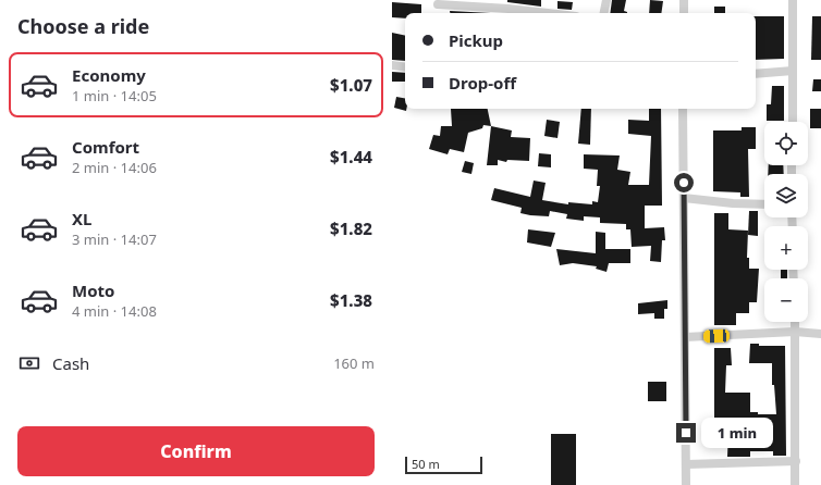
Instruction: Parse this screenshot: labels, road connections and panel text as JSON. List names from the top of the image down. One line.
{"scale_bar":"50 m","page":{"heading":"Choose a ride","banner":["Pickup","Drop-off"],"list":[{"name":"Economy","note":"1 min · 14:05","value":"$1.07"},{"name":"Comfort","note":"2 min · 14:06","value":"$1.44"},{"name":"XL","note":"3 min · 14:07","value":"$1.82"},{"name":"Moto","note":"4 min · 14:08","value":"$1.38"}],"map_buttons":["+","−"],"pay":["Cash","160 m"],"buttons":"Confirm","bubble":"1 min","scale":"50 m"}}
